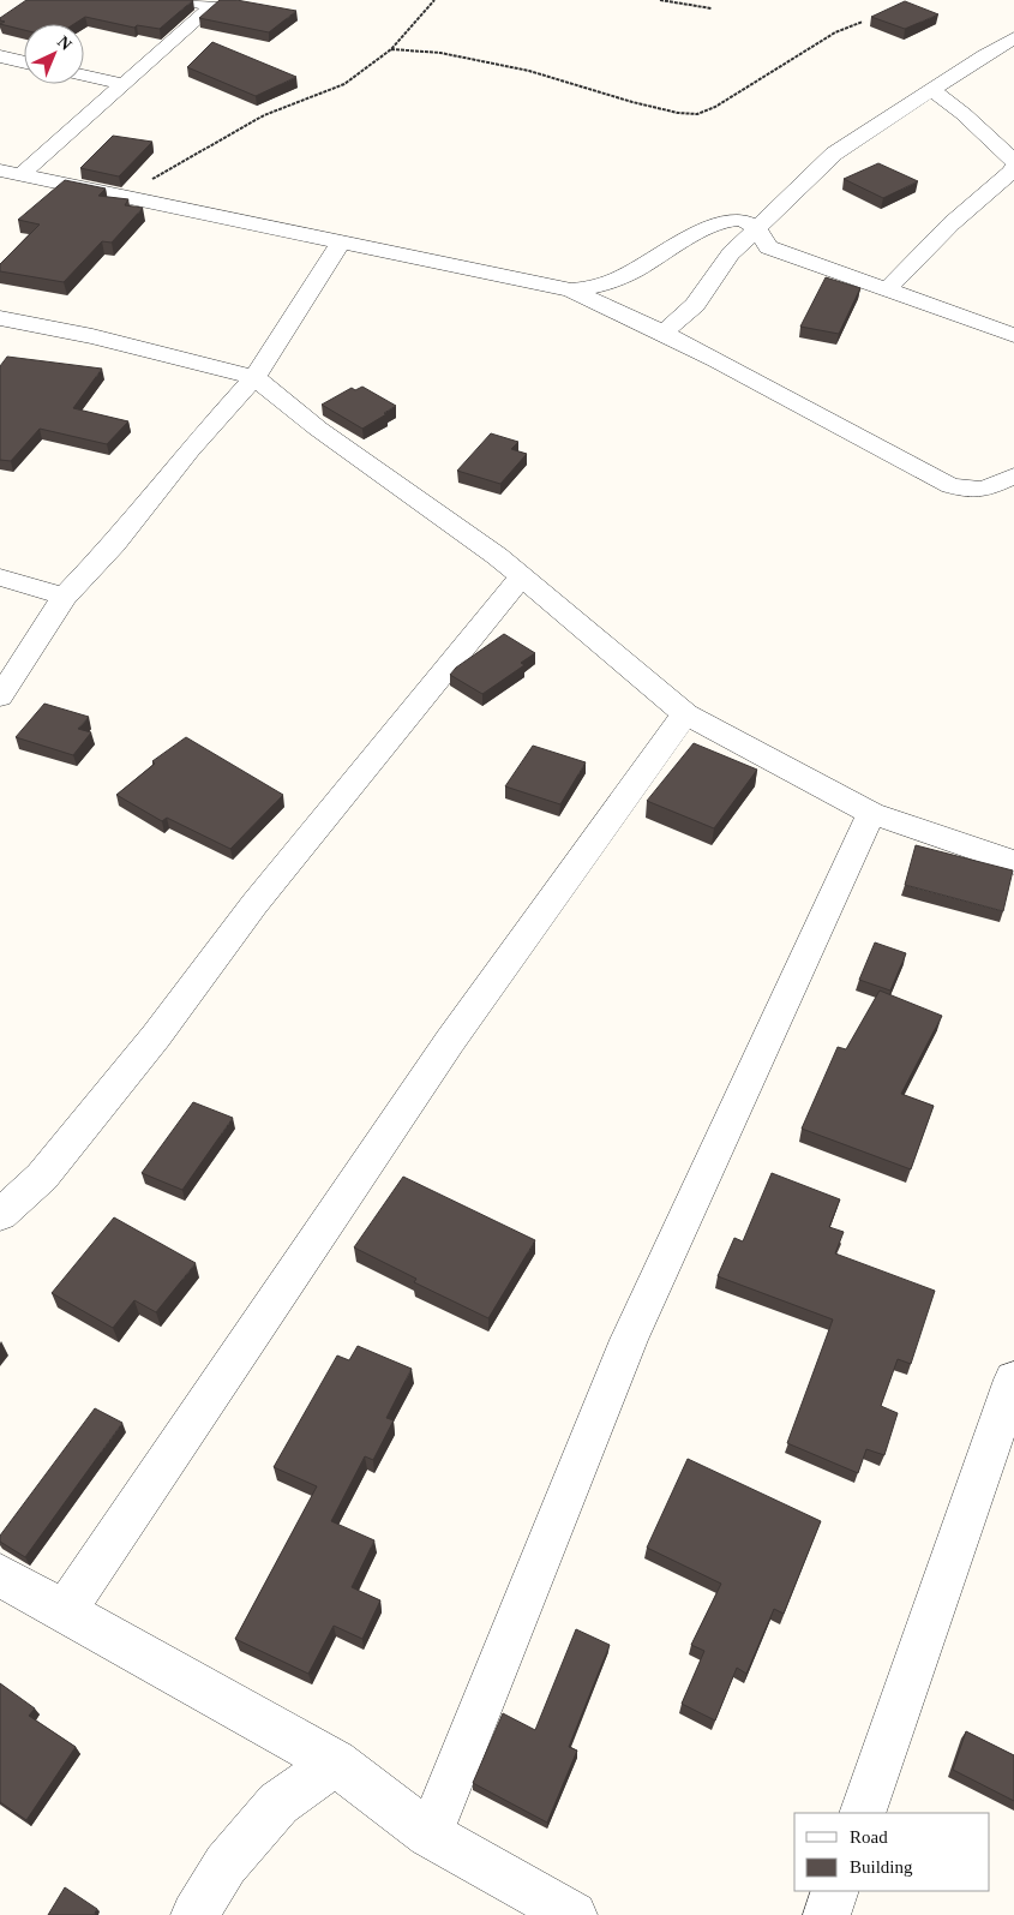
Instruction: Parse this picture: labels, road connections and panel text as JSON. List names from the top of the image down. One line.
{"legend":["Road","Building"],"north":"top right"}
